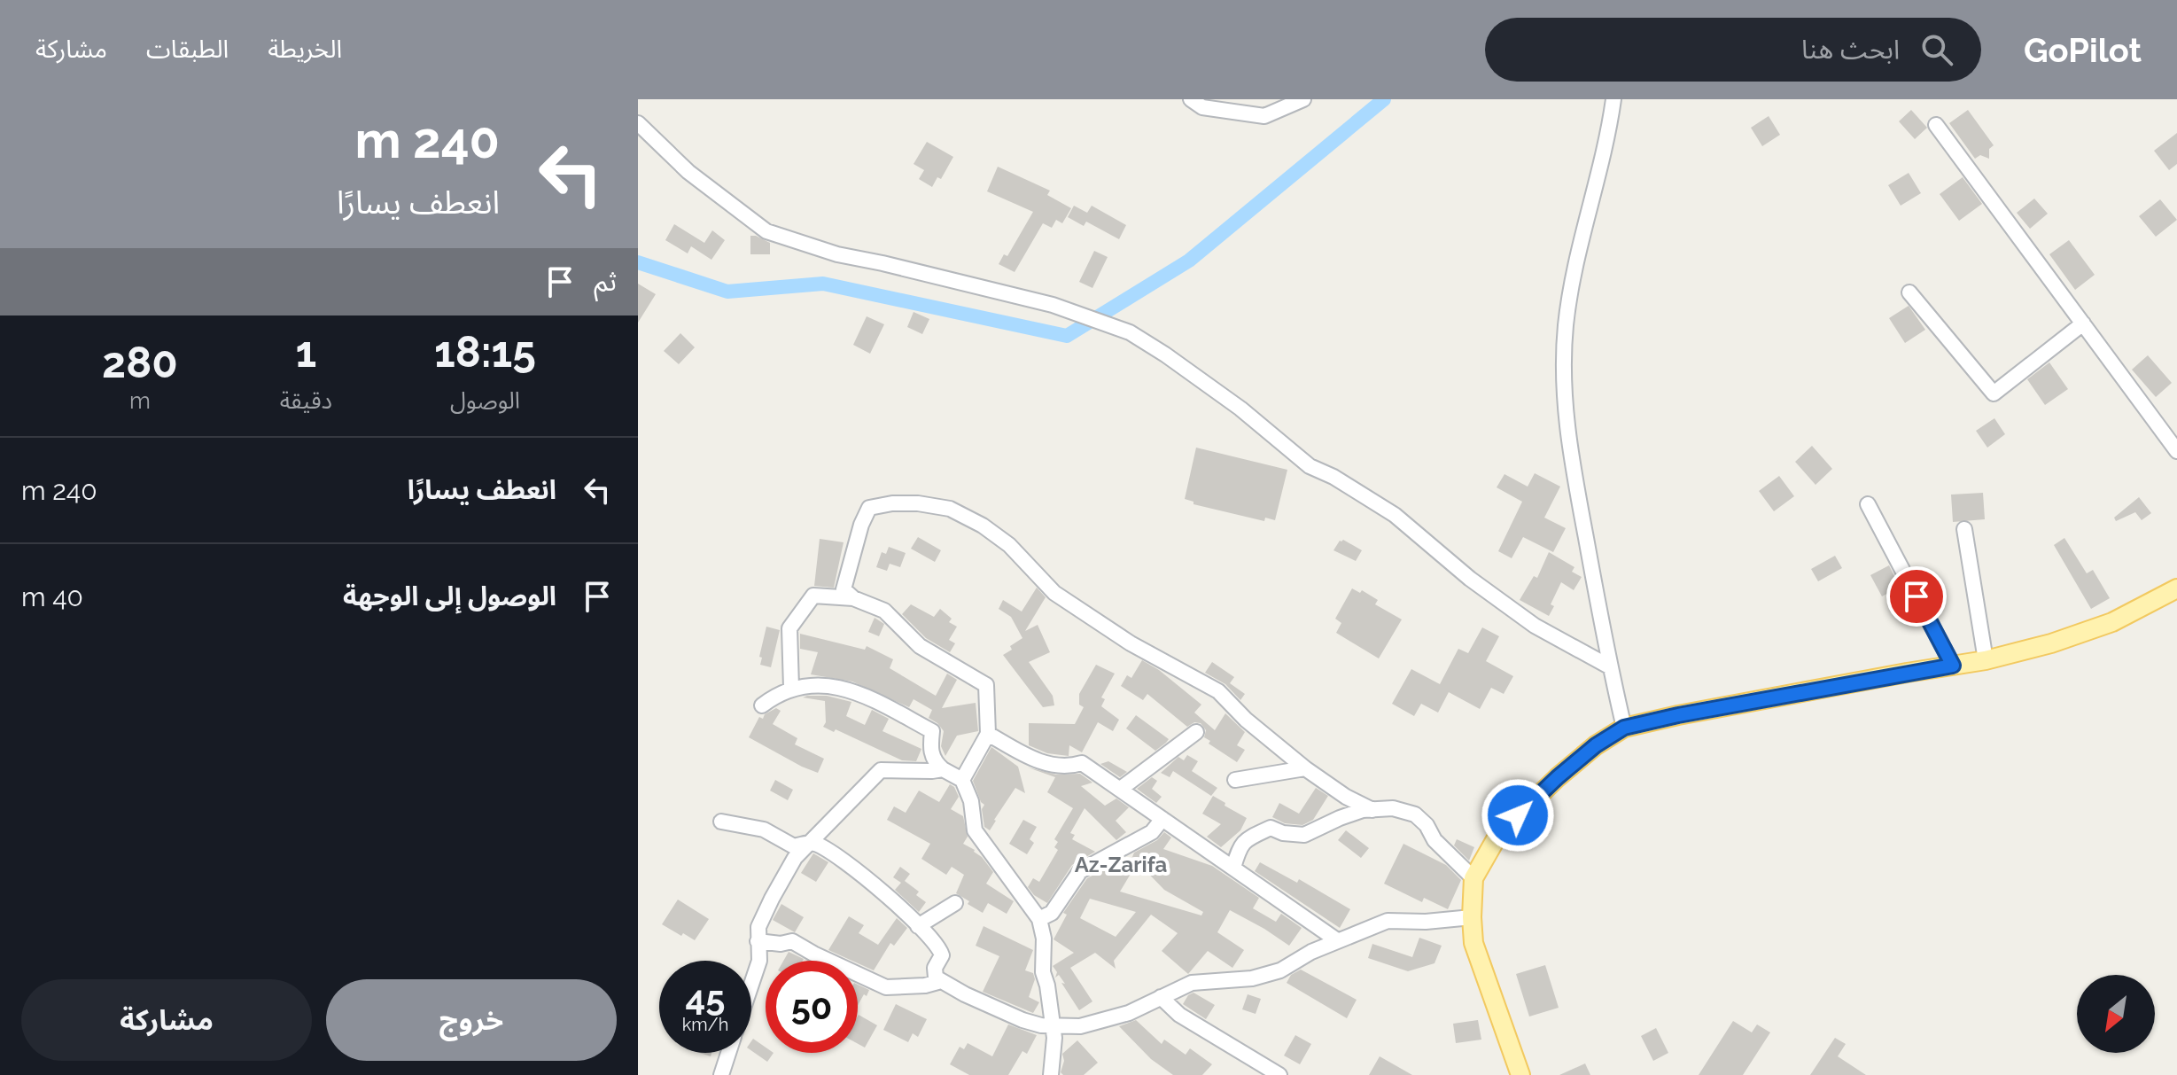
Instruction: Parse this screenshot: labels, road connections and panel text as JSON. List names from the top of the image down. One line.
{"districts":["Az-Zarifa"],"north":"bottom left","page":{"header":"GoPilot","search":"ابحث هنا","nav":["الخريطة","الطبقات","مشاركة"],"turn":["240 m","انعطف يسارًا"],"then":"ثم","eta":["18:15","الوصول","1","دقيقة","280","m"],"list":[{"name":"انعطف يسارًا","value":"240 m"},{"name":"الوصول إلى الوجهة","value":"40 m"}],"speed":"45 km/h","limit":"50","buttons":["خروج","مشاركة"]}}
